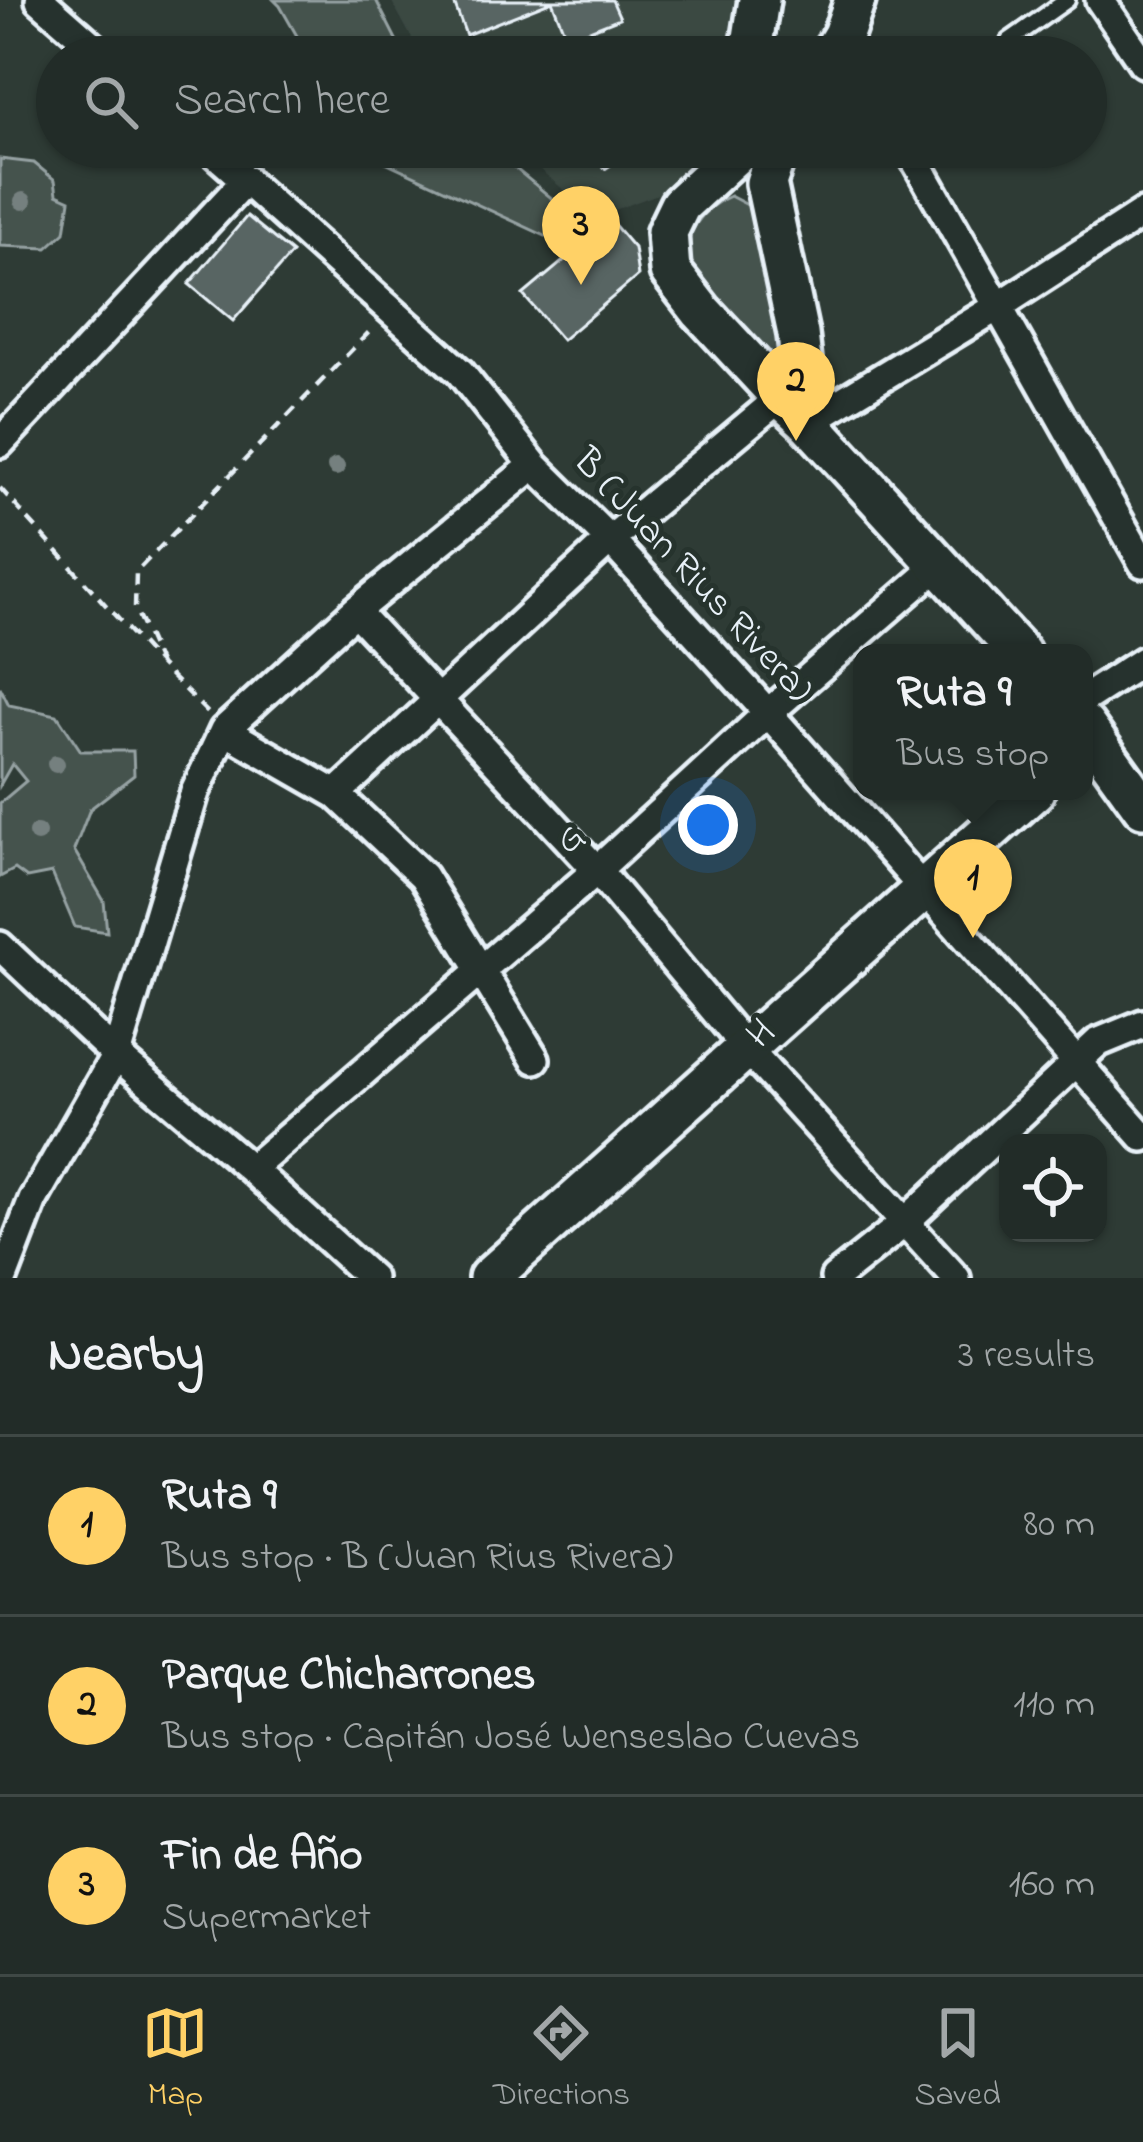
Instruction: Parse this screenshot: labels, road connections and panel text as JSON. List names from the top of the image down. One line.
{"streets":{"street":["B (Juan Rius Rivera)","G","H"]},"crossings":[["B (Juan Rius Rivera)","G"],["B (Juan Rius Rivera)","H"]],"page":{"search":"Search here","pins":["3","2","1"],"popup":["Ruta 9","Bus stop"],"heading":["Nearby","3 results"],"list":[{"mark":"1","name":"Ruta 9","note":"Bus stop · B (Juan Rius Rivera)","value":"80 m"},{"mark":"2","name":"Parque Chicharrones","note":"Bus stop · Capitán José Wenseslao Cuevas","value":"110 m"},{"mark":"3","name":"Fin de Año","note":"Supermarket","value":"160 m"}],"nav":["Map","Directions","Saved"]}}
